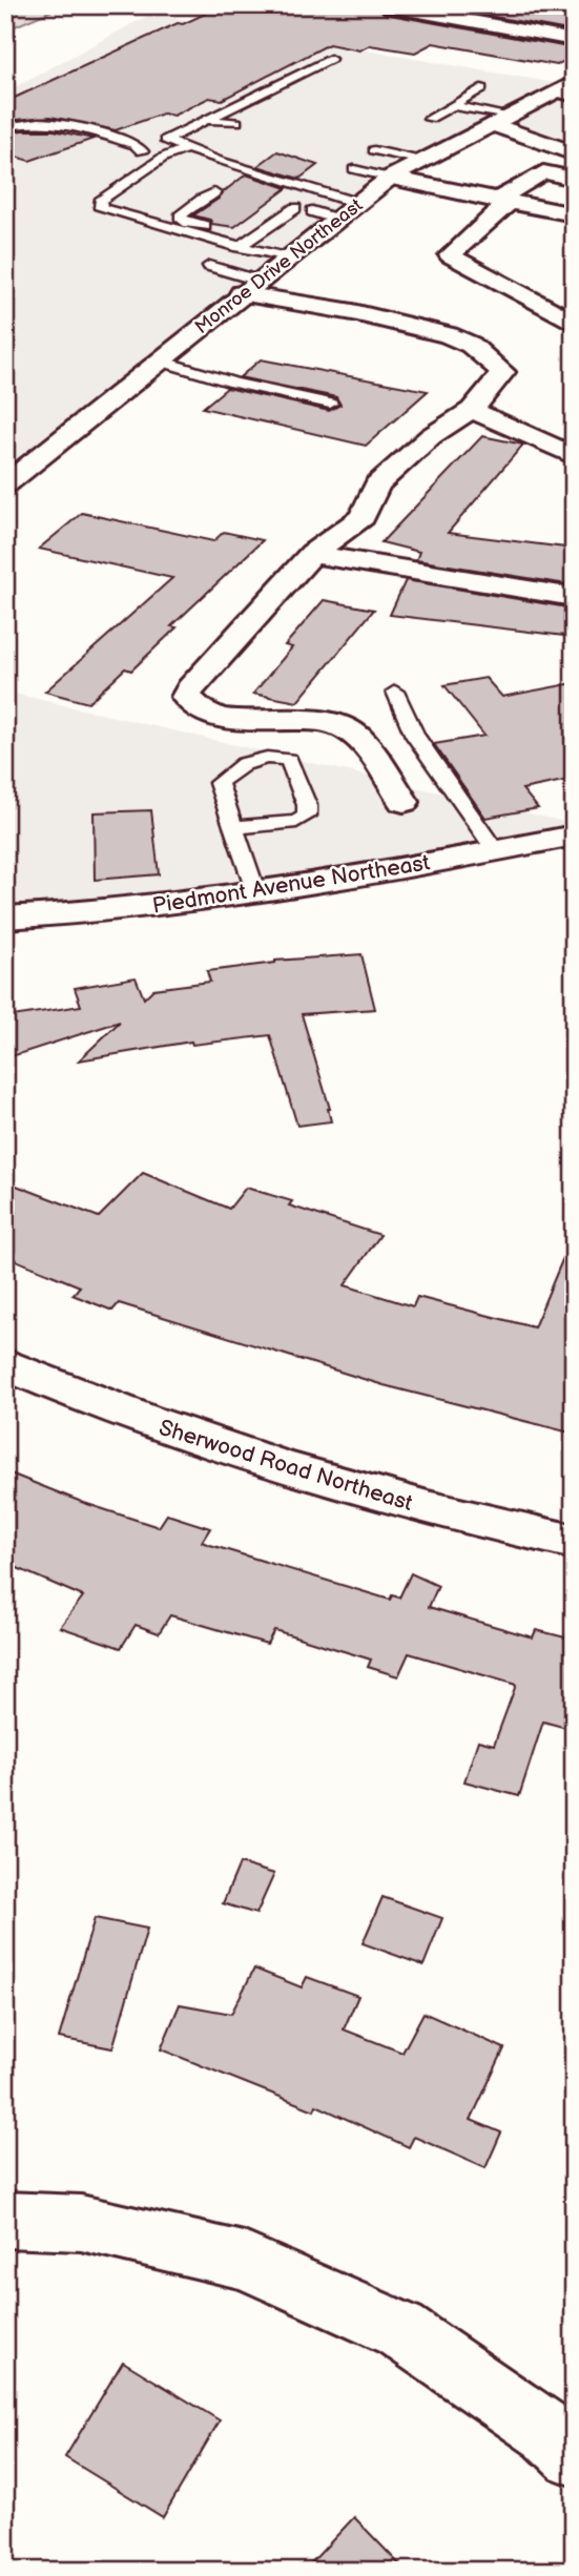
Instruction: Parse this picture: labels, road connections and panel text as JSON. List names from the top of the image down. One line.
{"streets":{"street":["Monroe Drive Northeast","Piedmont Avenue Northeast","Sherwood Road Northeast"]}}
